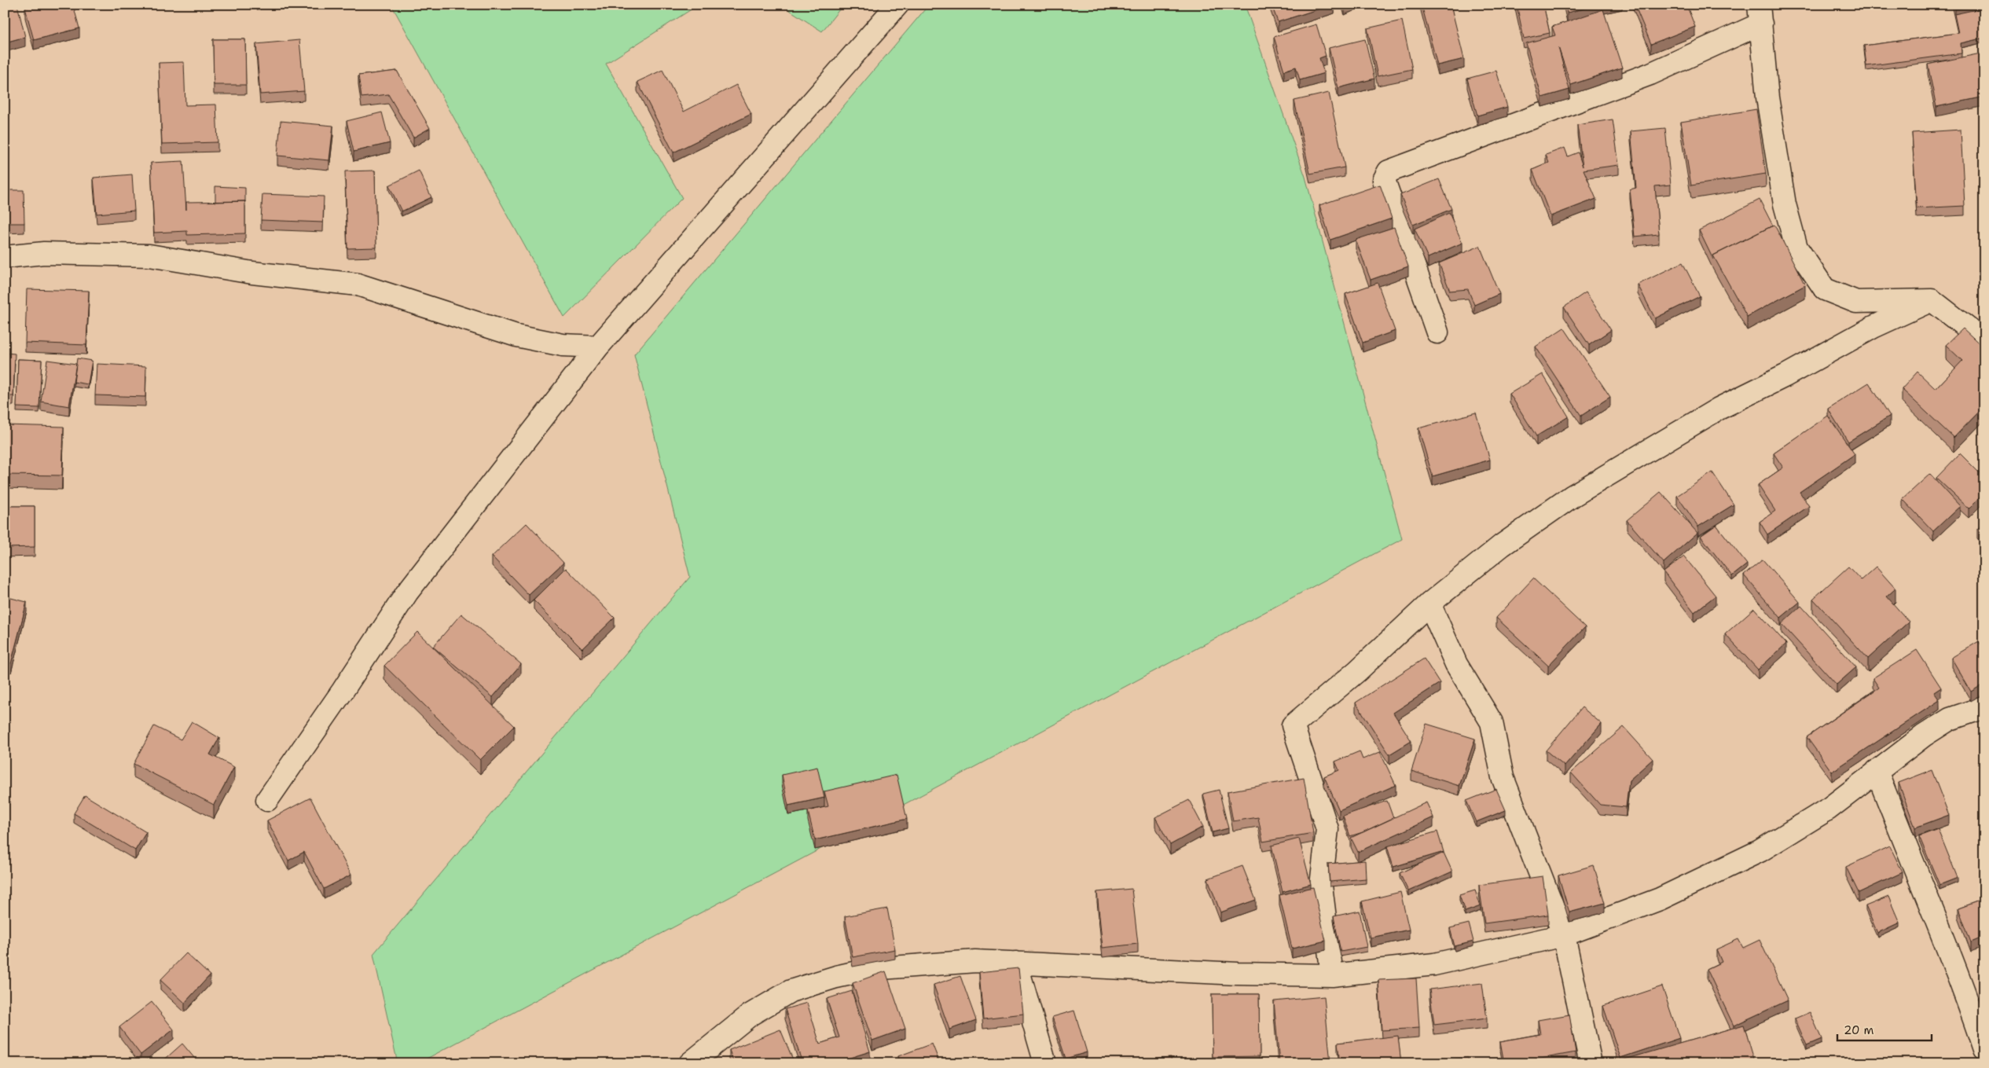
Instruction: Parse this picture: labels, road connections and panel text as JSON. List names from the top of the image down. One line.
{"scale_bar":"20 m"}
